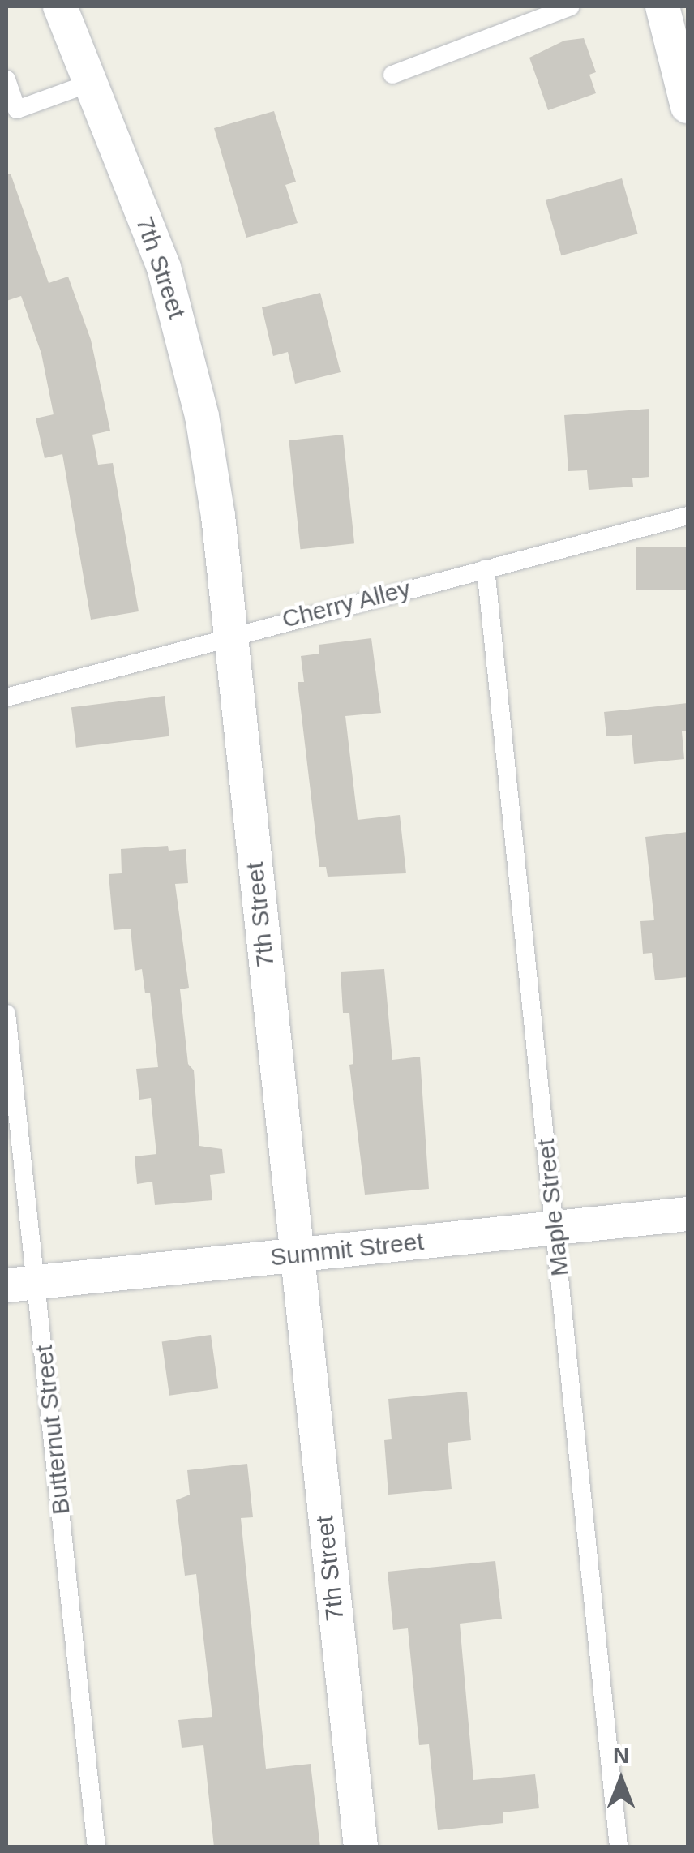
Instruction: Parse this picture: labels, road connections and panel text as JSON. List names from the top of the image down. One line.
{"streets":{"street":["7th Street","Summit Street"],"lane":["Cherry Alley","Maple Street","Butternut Street"]},"crossings":[["7th Street","Cherry Alley"],["7th Street","Summit Street"],["Cherry Alley","Maple Street"],["Maple Street","Summit Street"],["Summit Street","Butternut Street"]],"north":"top"}
